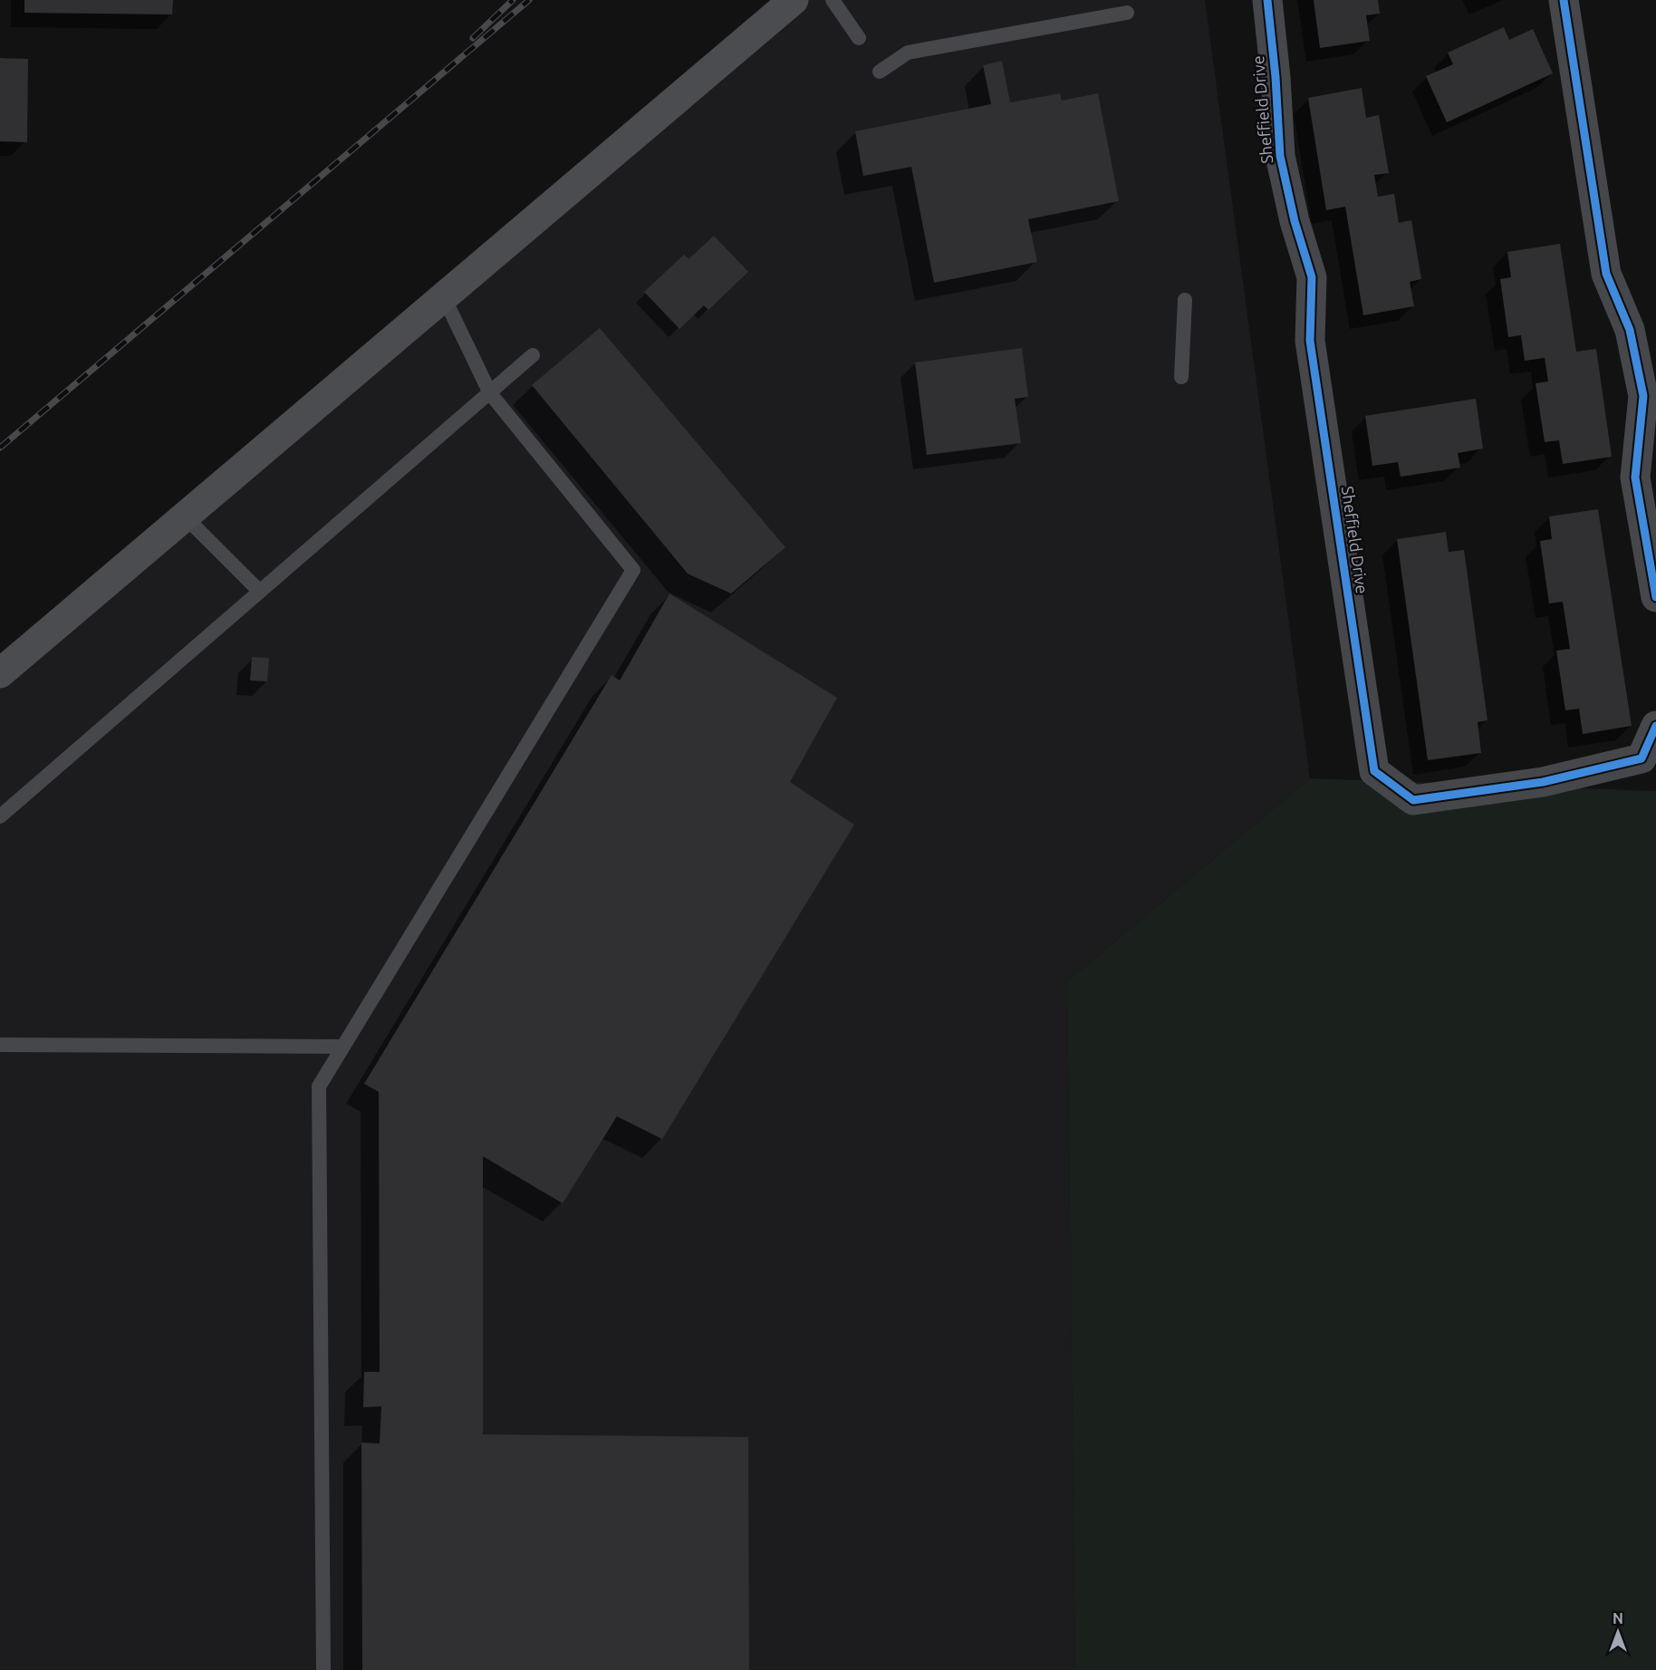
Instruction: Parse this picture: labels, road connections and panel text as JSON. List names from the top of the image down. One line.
{"streets":{"street":["Sheffield Drive"]},"north":"top"}
